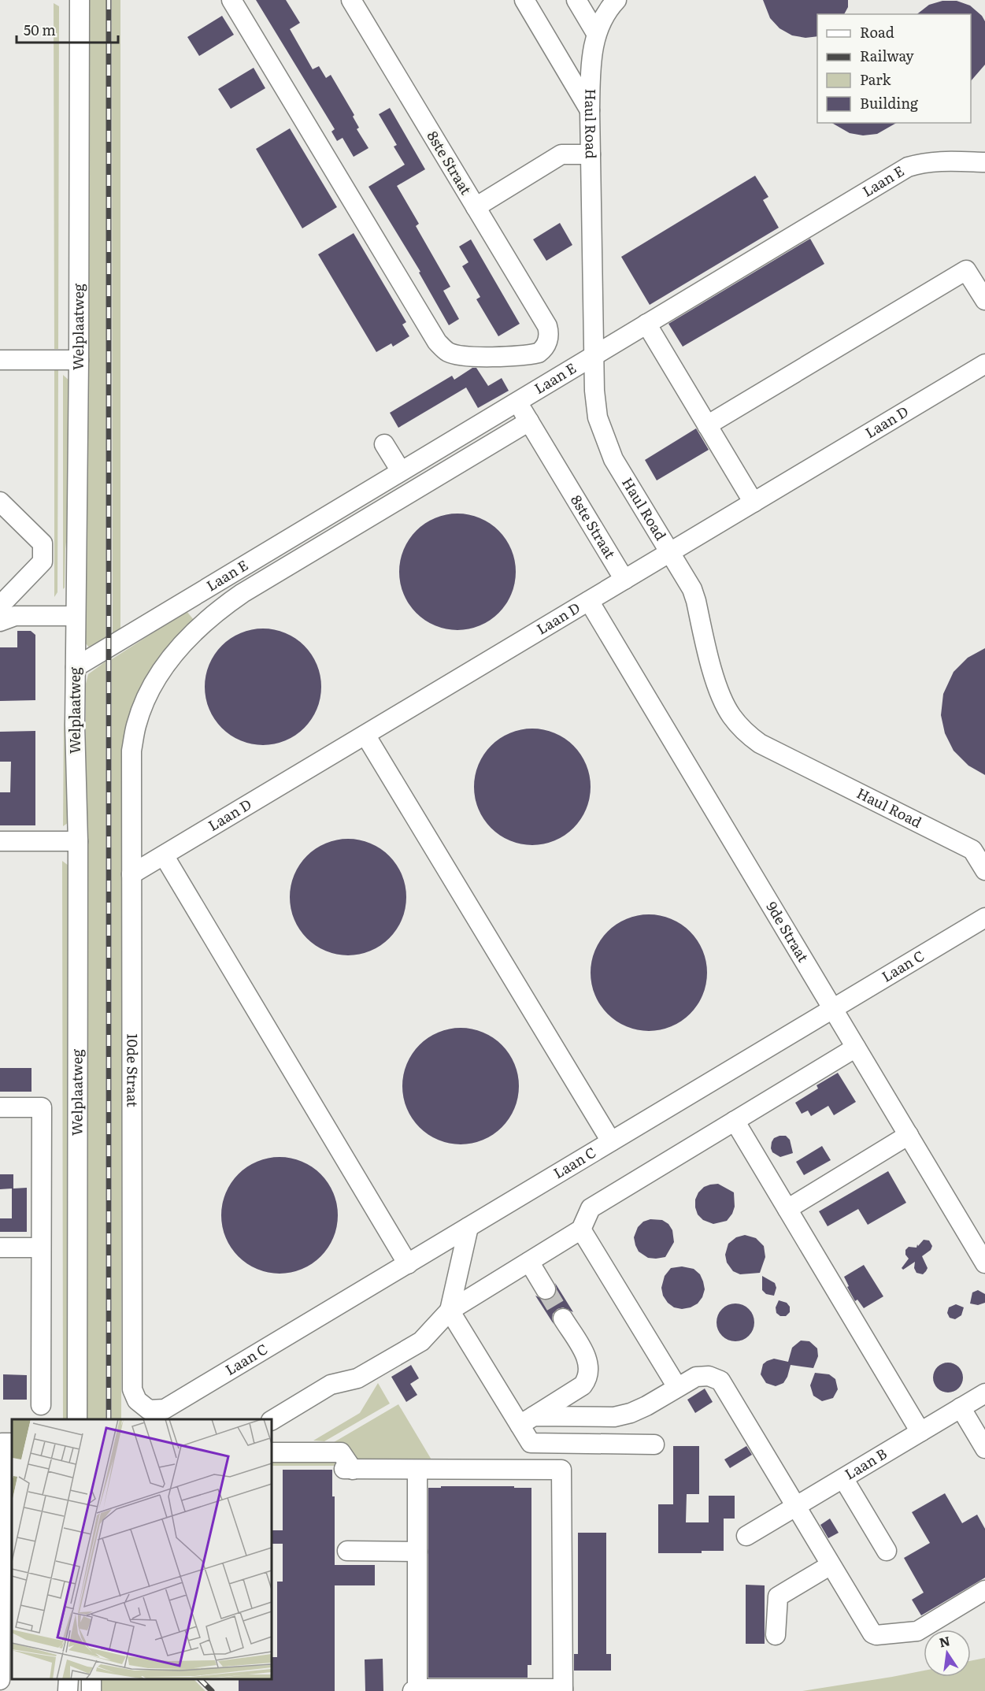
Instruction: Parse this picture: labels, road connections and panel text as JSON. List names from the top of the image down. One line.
{"streets":{"street":["Haul Road","8ste Straat","Laan E","Welplaatweg","Laan D","9de Straat","Laan C","10de Straat","Laan B"]},"crossings":[["Haul Road","Laan E"],["Haul Road","Laan D"],["8ste Straat","Laan E"],["8ste Straat","Laan D"],["8ste Straat","10de Straat"],["Laan E","Welplaatweg"],["Laan D","9de Straat"],["Laan D","10de Straat"],["9de Straat","Laan C"],["Laan C","10de Straat"]],"legend":["Road","Railway","Park","Building"],"scale_bar":"50 m","north":"top"}
